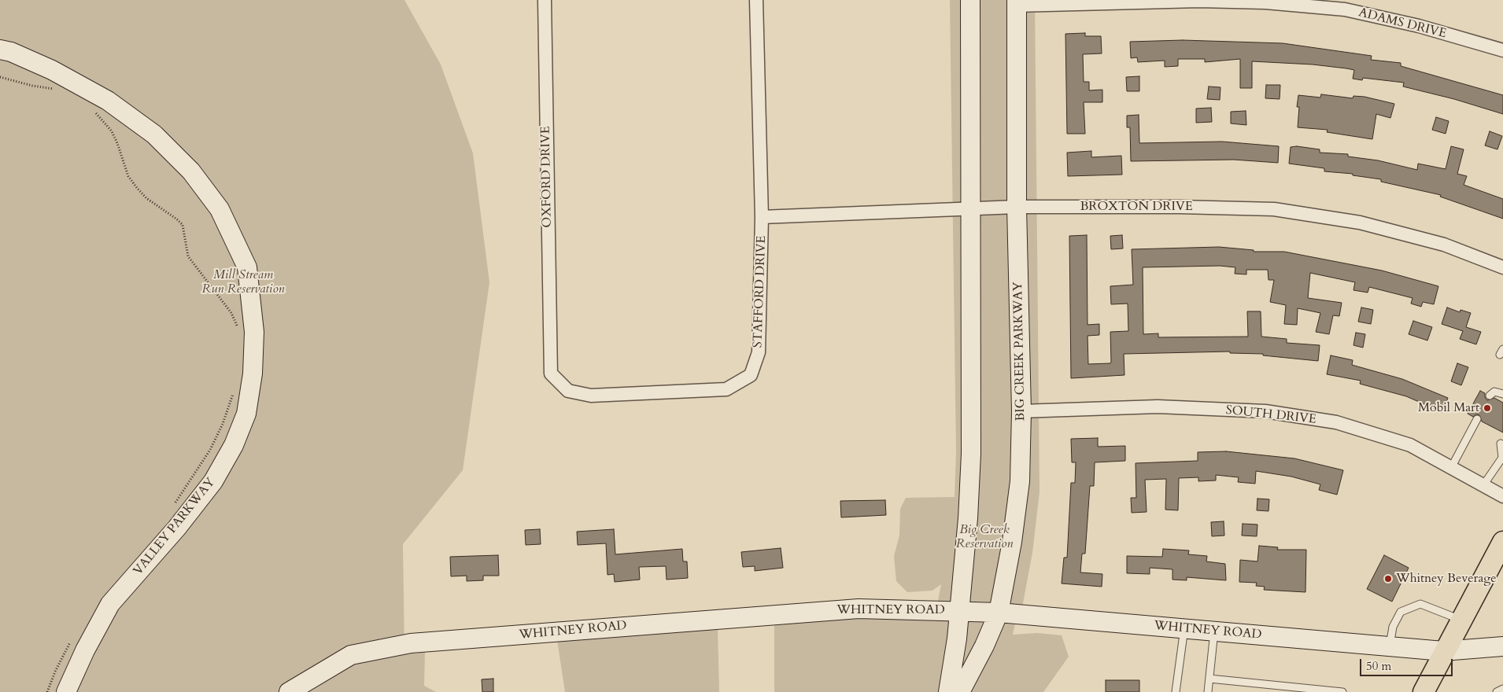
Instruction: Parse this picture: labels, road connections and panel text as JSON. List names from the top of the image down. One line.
{"streets":{"street":["ADAMS DRIVE","OXFORD DRIVE","BROXTON DRIVE","STAFFORD DRIVE","BIG CREEK PARKWAY","SOUTH DRIVE","VALLEY PARKWAY","WHITNEY ROAD"]},"crossings":[["ADAMS DRIVE","BIG CREEK PARKWAY"],["OXFORD DRIVE","STAFFORD DRIVE"],["BROXTON DRIVE","STAFFORD DRIVE"],["BROXTON DRIVE","BIG CREEK PARKWAY"],["BIG CREEK PARKWAY","SOUTH DRIVE"],["BIG CREEK PARKWAY","WHITNEY ROAD"]],"parks":["Mill Stream Run Reservation","Big Creek Reservation"],"places":["Mobil Mart","Whitney Beverage"],"scale_bar":"50 m"}
